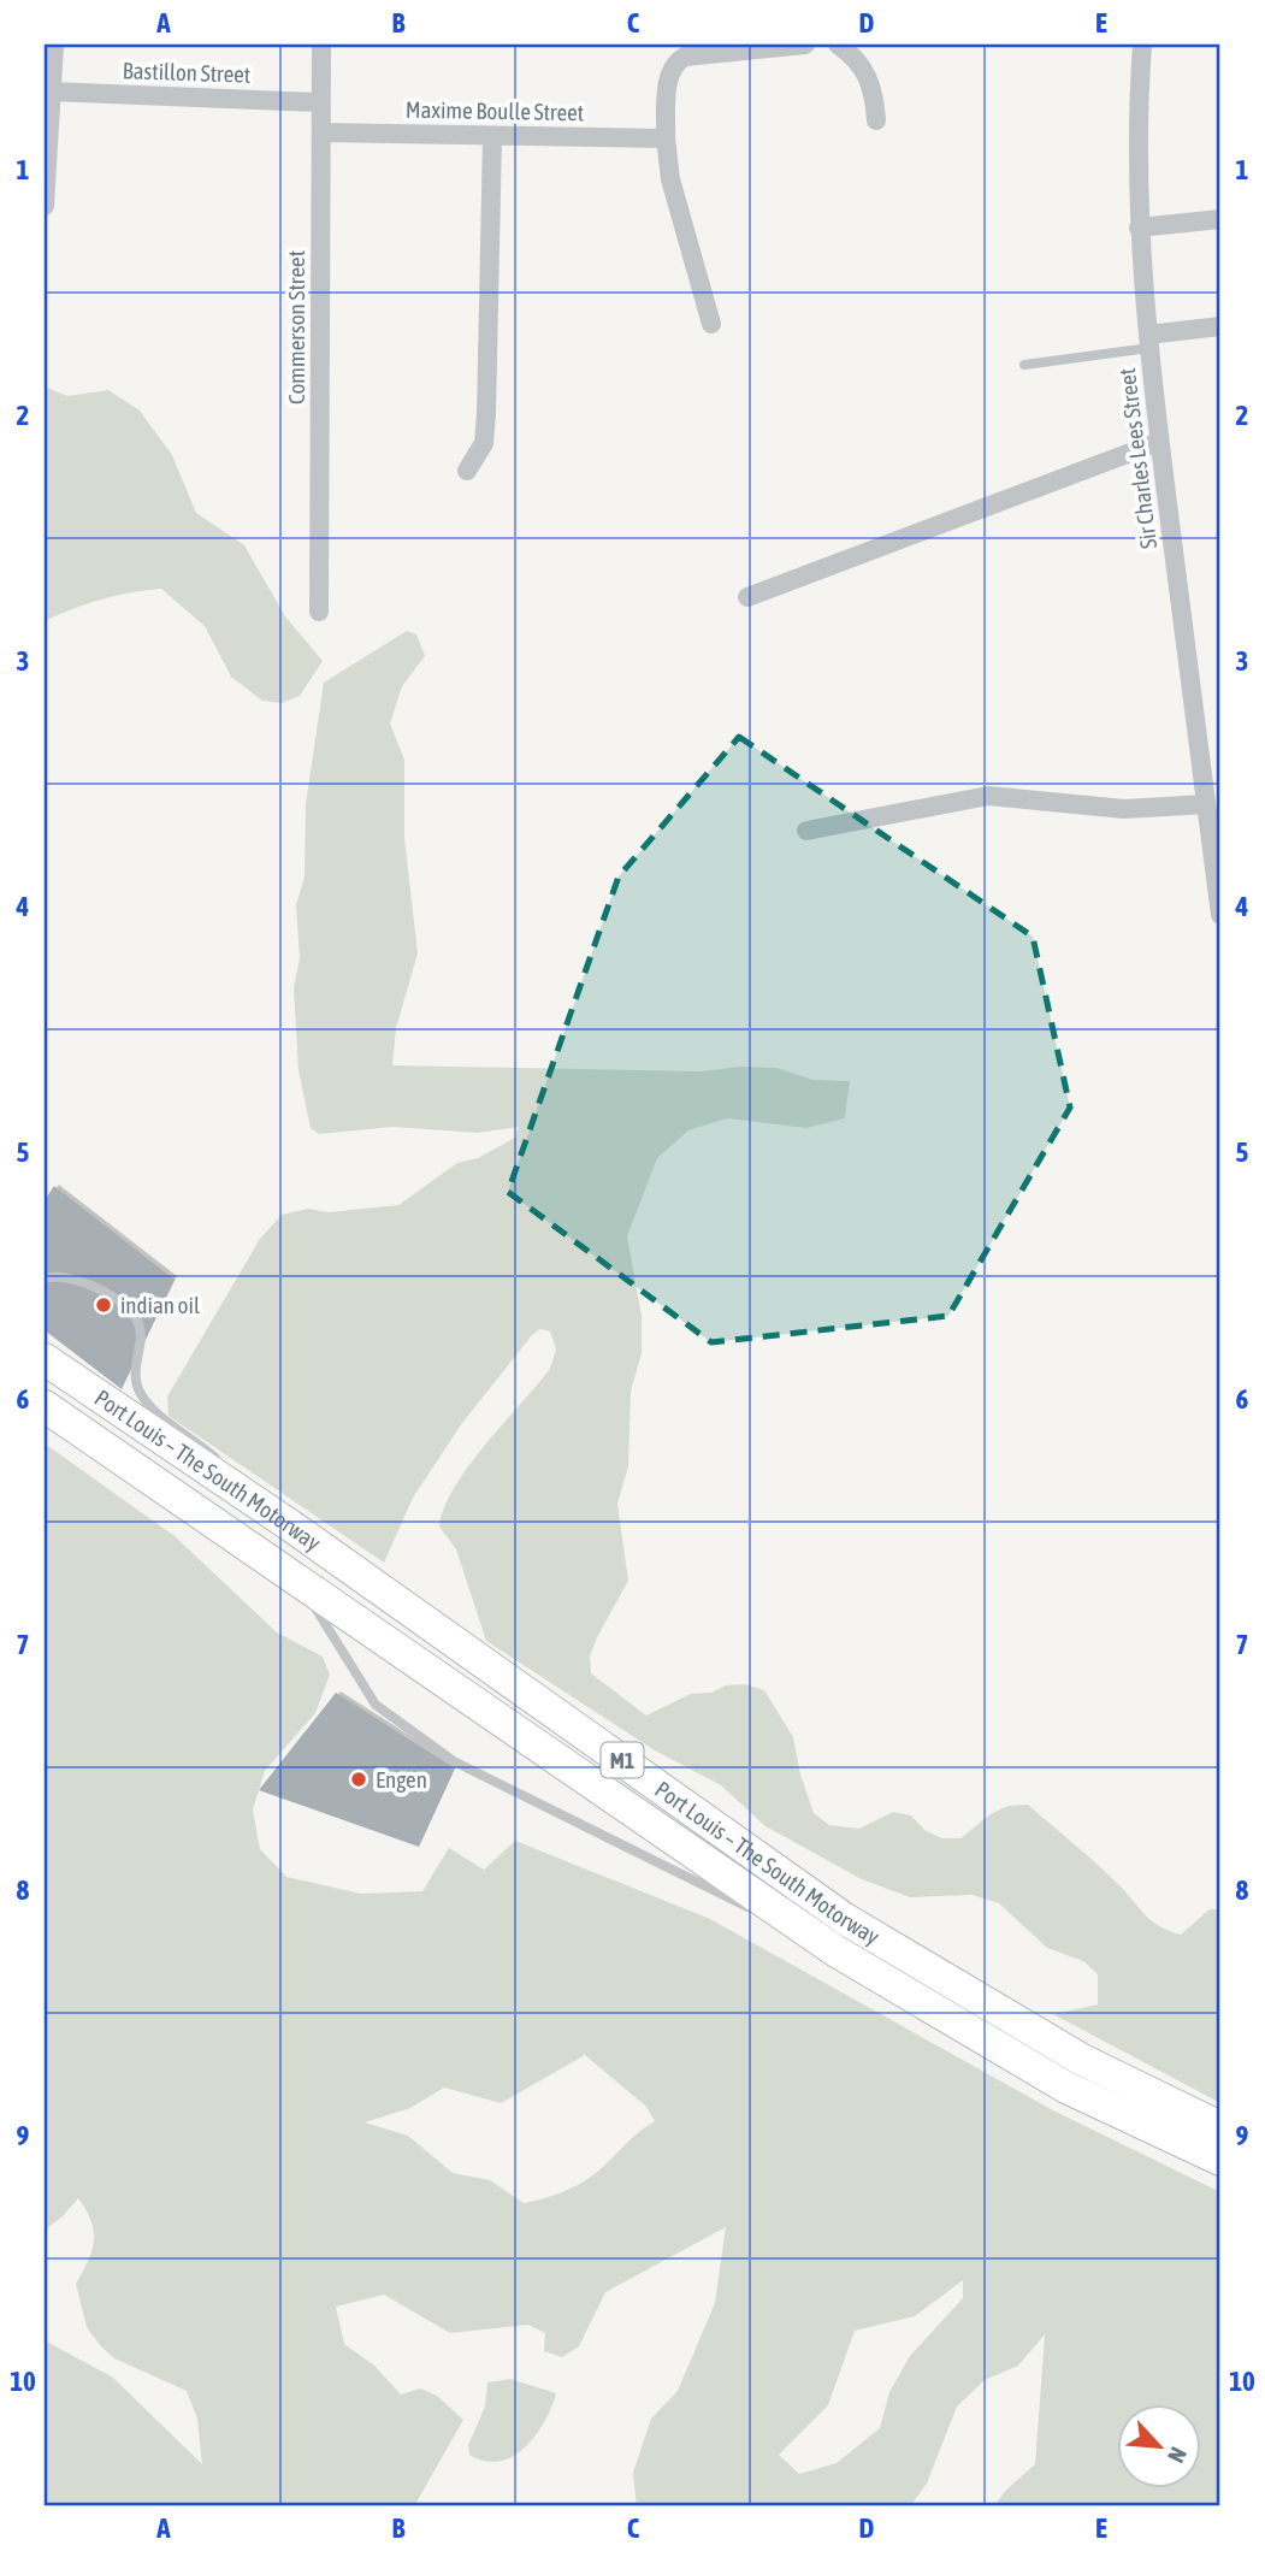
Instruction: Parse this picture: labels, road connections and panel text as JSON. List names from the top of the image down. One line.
{"streets":{"highway":["Port Louis – The South Motorway","M1"],"street":["Bastillon Street","Maxime Boulle Street","Commerson Street","Sir Charles Lees Street"]},"crossings":[["Bastillon Street","Commerson Street"],["Maxime Boulle Street","Commerson Street"]],"places":["indian oil","Engen"],"north":"bottom right","grid":{"columns":["A","B","C","D","E"],"rows":["1","2","3","4","5","6","7","8","9","10"]}}
